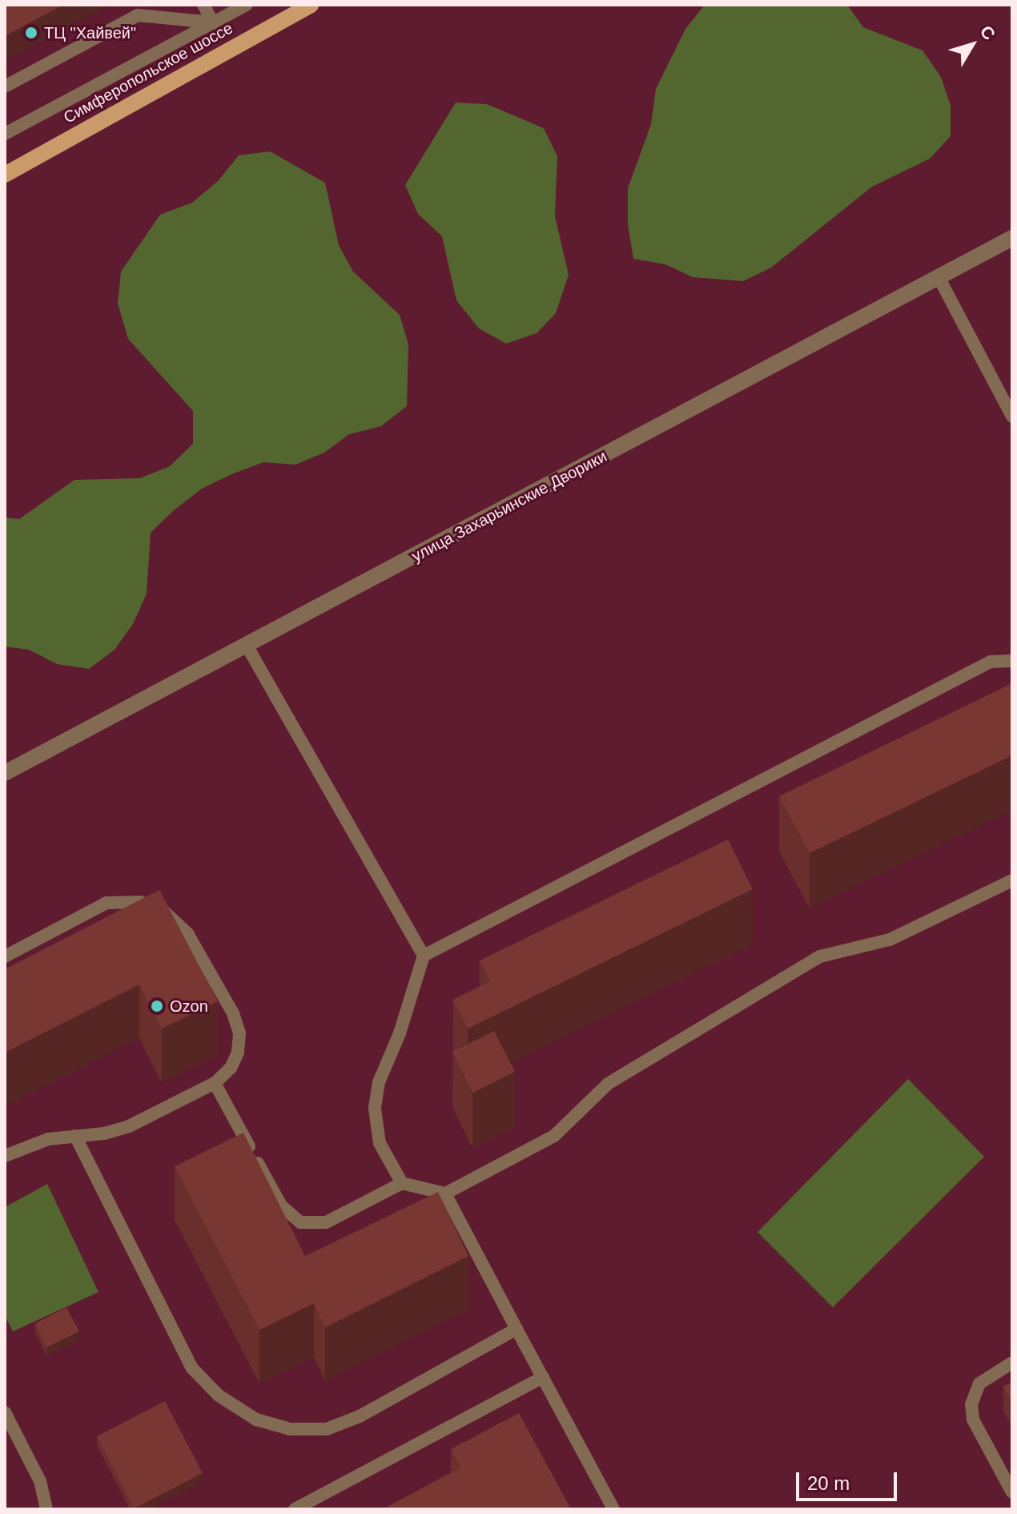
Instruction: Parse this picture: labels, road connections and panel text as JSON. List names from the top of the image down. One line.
{"streets":{"main road":["Симферопольское шоссе"],"street":["улица Захарьинские Дворики"]},"places":["ТЦ \"Хайвей\"","Ozon"],"scale_bar":"20 m","north":"top right"}
